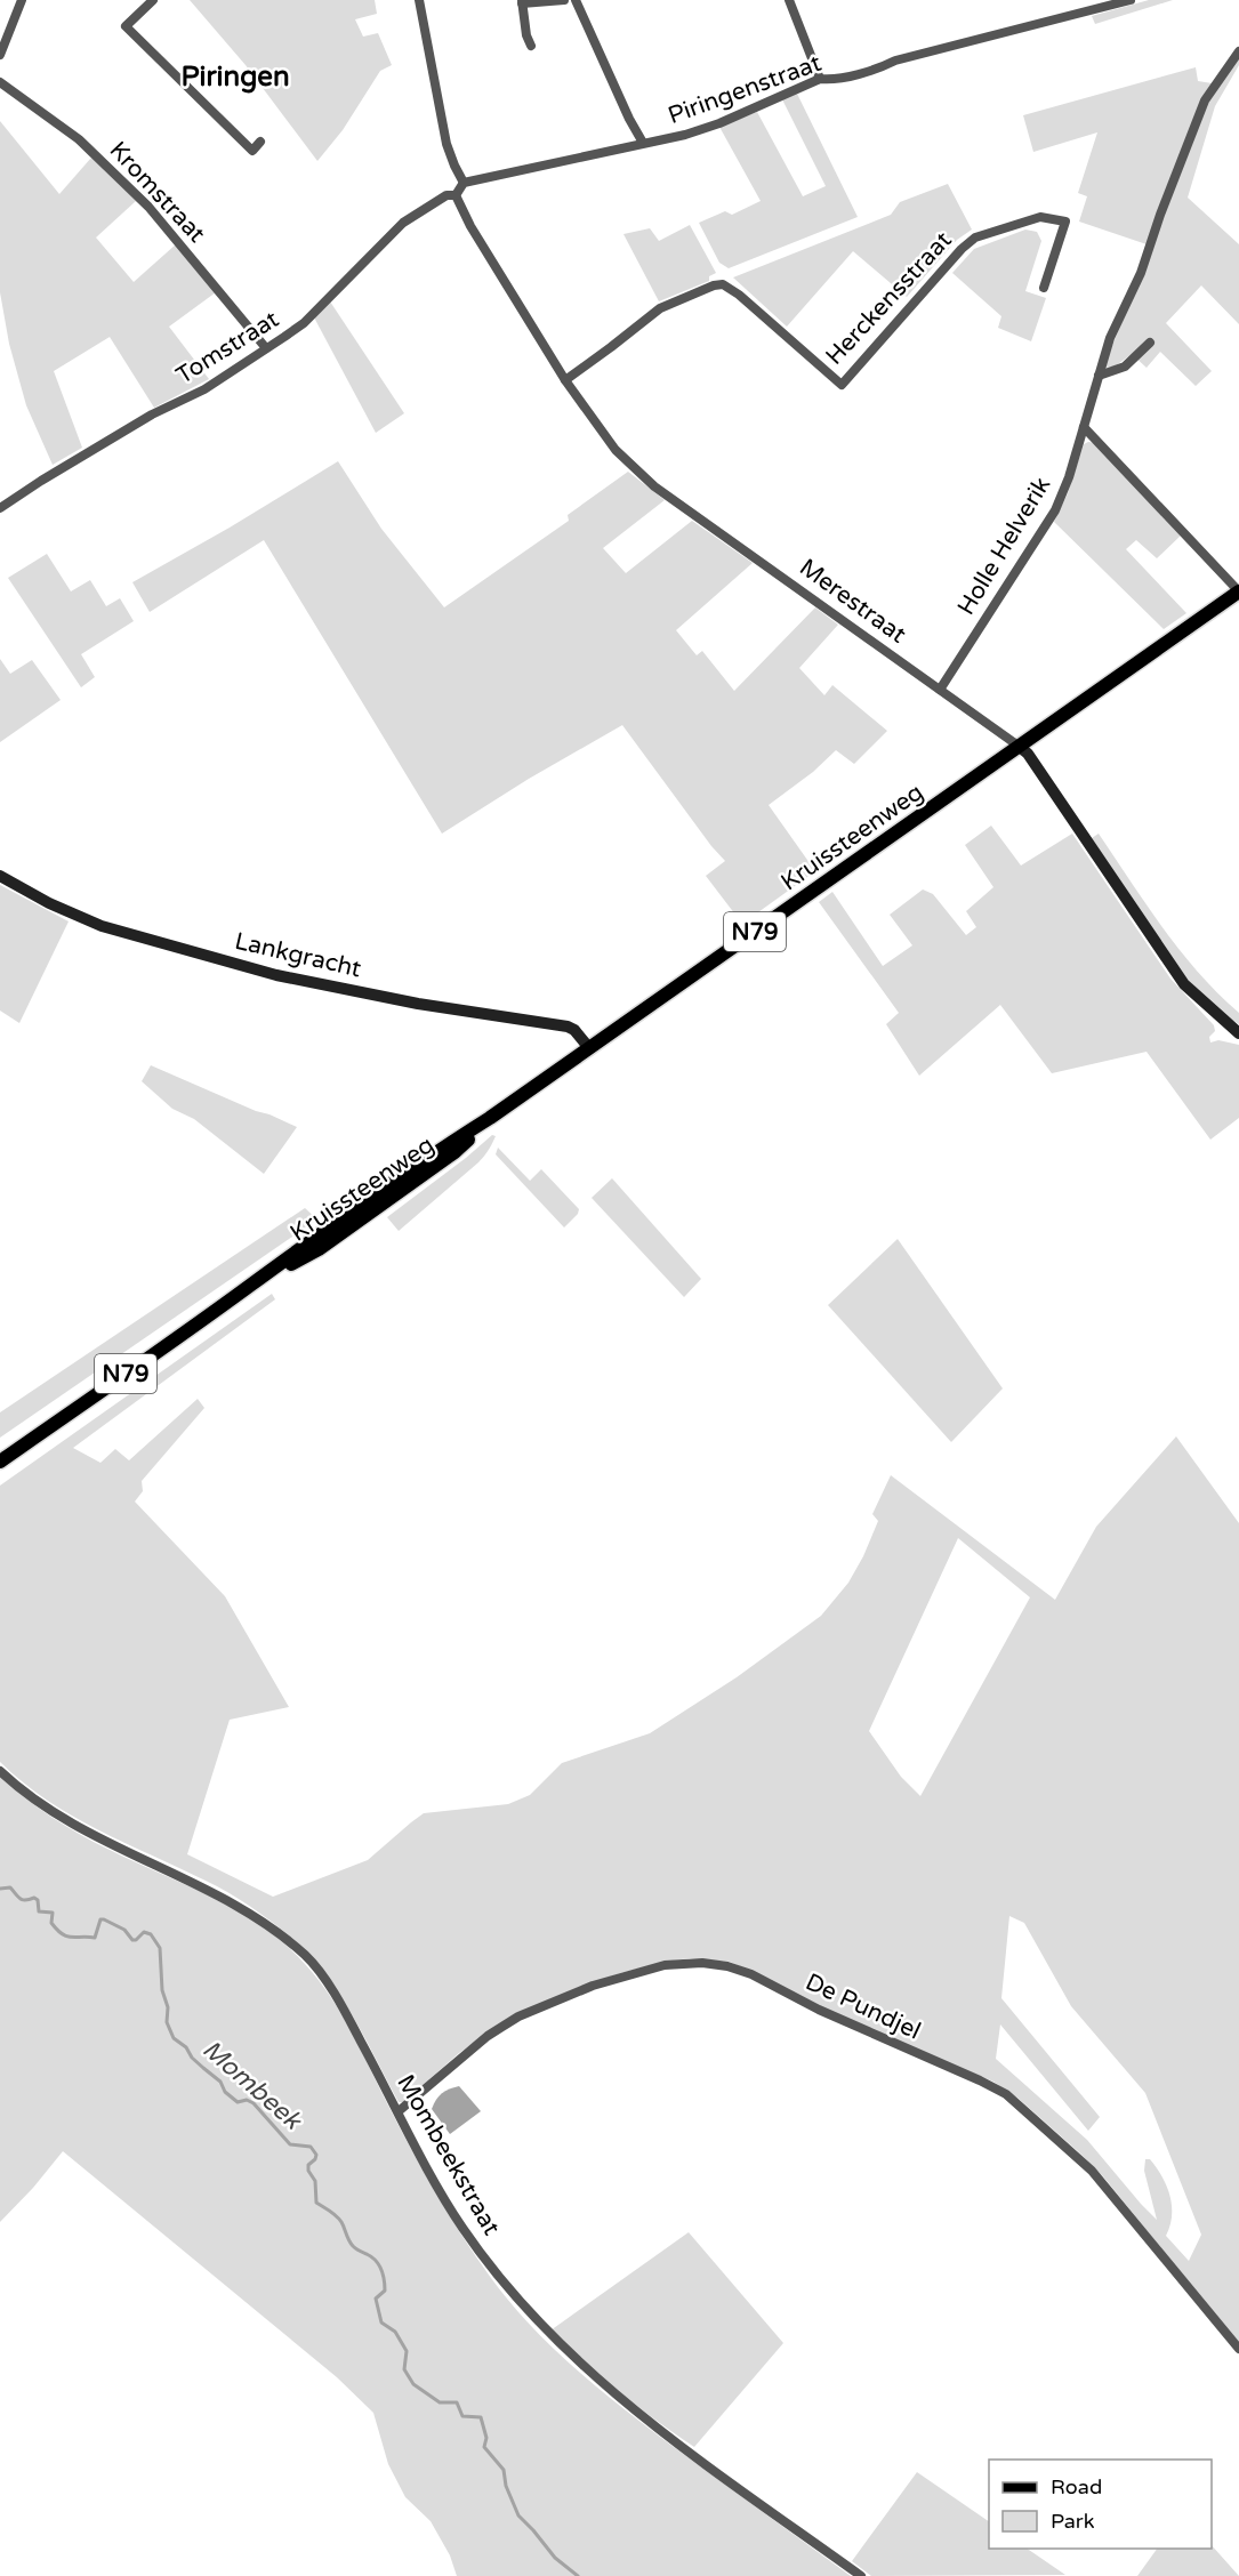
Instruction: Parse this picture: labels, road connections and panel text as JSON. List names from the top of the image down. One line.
{"streets":{"main road":["Kruissteenweg","N79"],"street":["Piringenstraat","Kromstraat","Herckensstraat","Tomstraat","Holle Helverik","Merestraat","Lankgracht","De Pundjel","Mombeekstraat"]},"crossings":[["Kromstraat","Tomstraat"],["Herckensstraat","Merestraat"],["Tomstraat","Merestraat"],["Holle Helverik","Merestraat"],["Merestraat","Kruissteenweg"],["Kruissteenweg","Lankgracht"],["De Pundjel","Mombeekstraat"]],"districts":["Piringen"],"water":["Mombeek"],"legend":["Road","Park"]}
